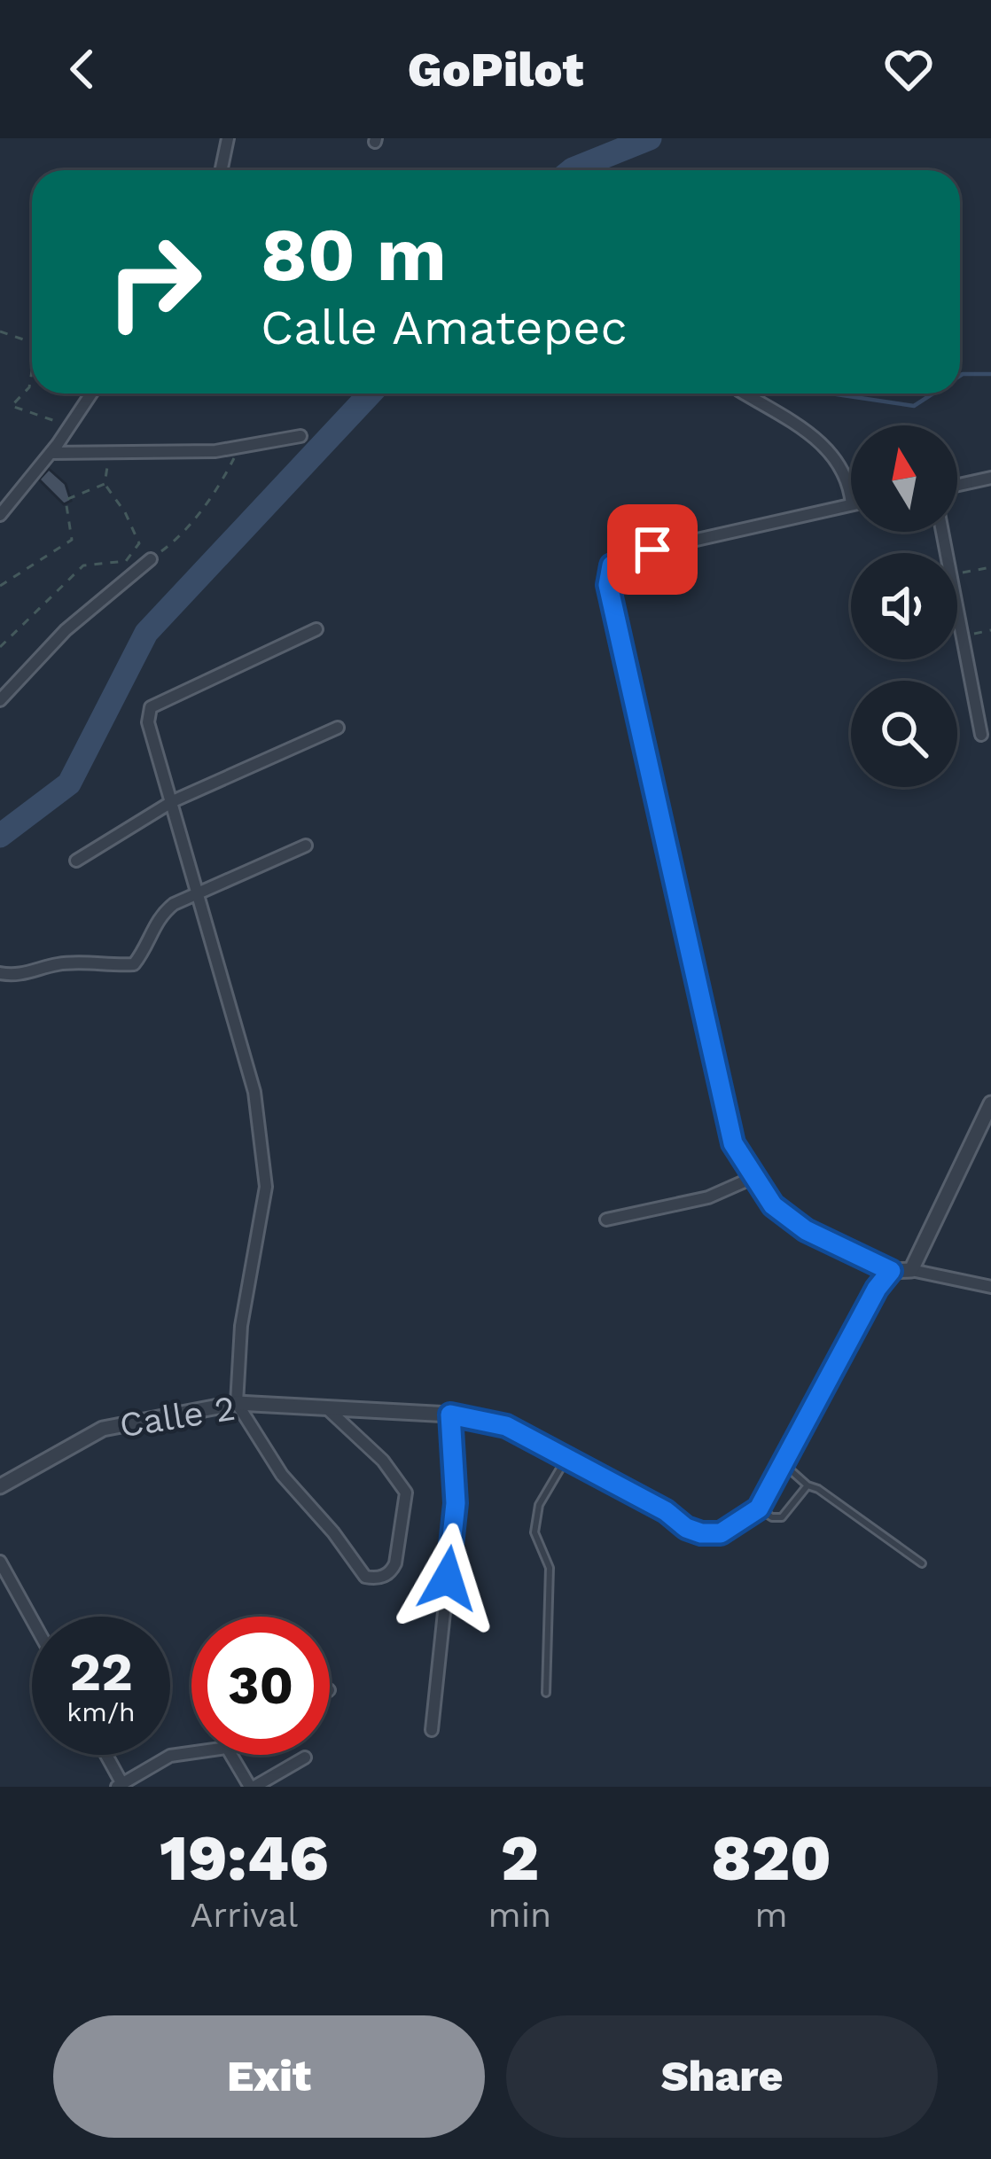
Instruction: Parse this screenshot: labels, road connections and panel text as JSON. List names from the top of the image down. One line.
{"streets":{"street":["Calle 2"]},"north":"top","page":{"header":"GoPilot","turn":["80 m","Calle Amatepec"],"speed":"22 km/h","limit":"30","eta":["19:46","Arrival","2","min","820","m"],"buttons":["Exit","Share"]}}
